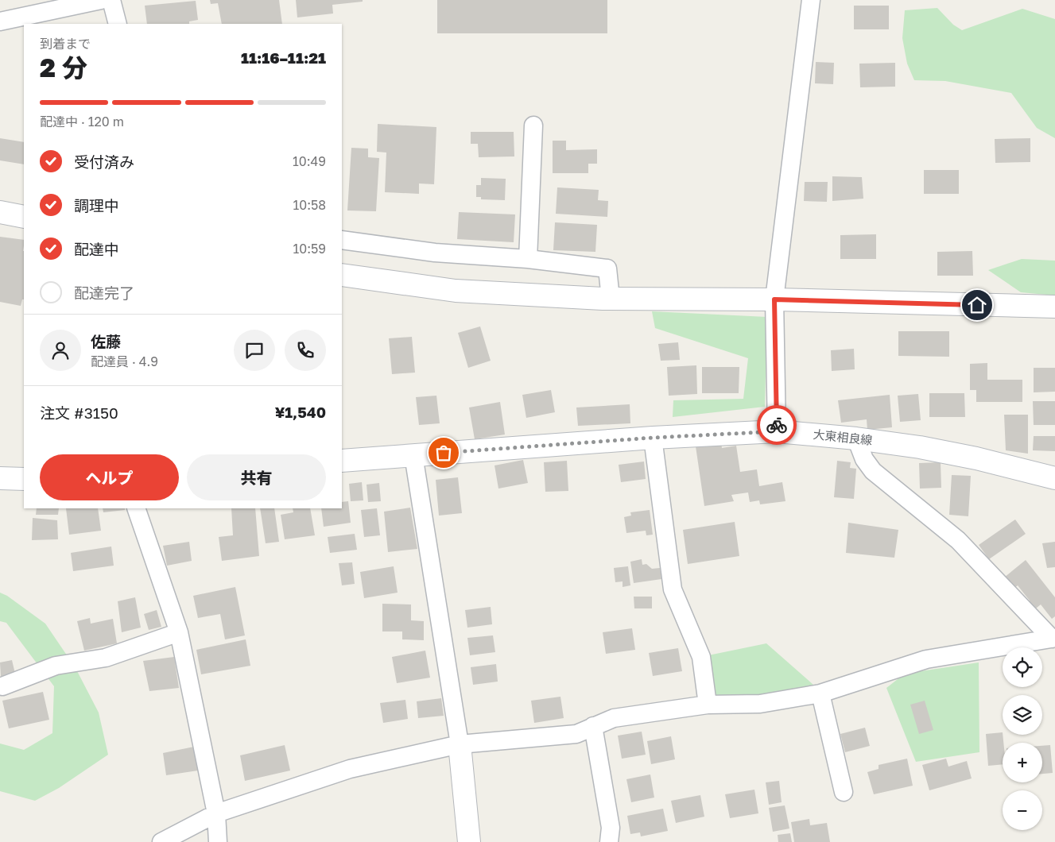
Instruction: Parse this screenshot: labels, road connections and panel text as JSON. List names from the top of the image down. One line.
{"streets":{"street":["大東相良線"]},"page":{"heading":["2 分","到着まで","11:16–11:21"],"panel":["佐藤","配達員 · 4.9","注文 #3150","¥1,540"],"bar":"配達中 · 120 m","list":[["受付済み","10:49"],["調理中","10:58"],["配達中","10:59"],"配達完了"],"buttons":["ヘルプ","共有"],"map_buttons":["+","−"]}}
